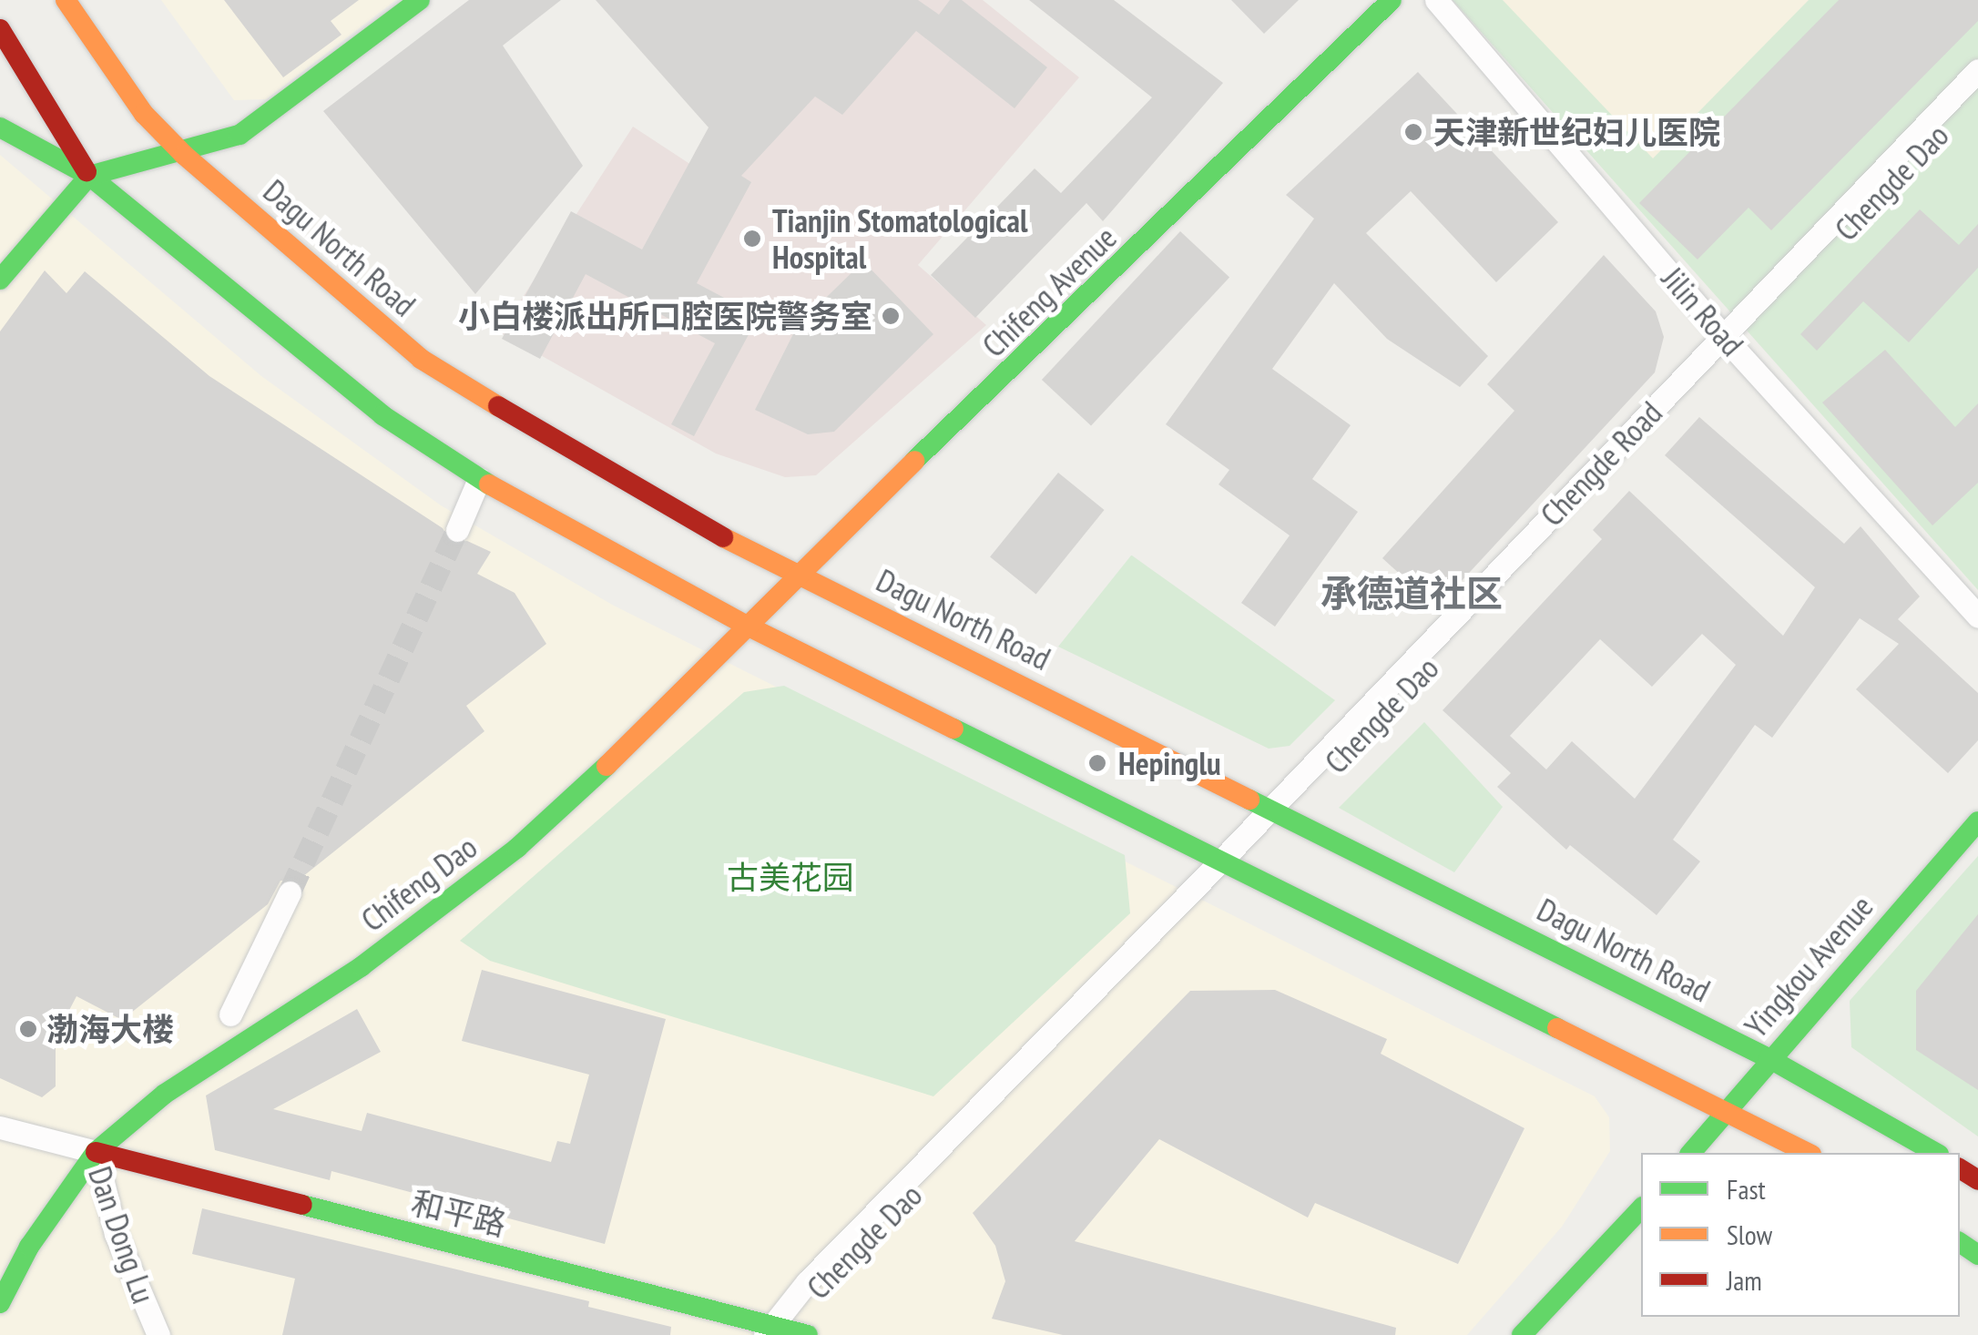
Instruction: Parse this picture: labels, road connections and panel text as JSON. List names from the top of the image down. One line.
{"streets":{"main road":["Dagu North Road","Chifeng Avenue","Chifeng Dao","Yingkou Avenue","和平路"],"street":["Chengde Dao","Jilin Road","Dan Dong Lu"]},"crossings":[["Chengde Dao","Dagu North Road"],["Chengde Dao","Jilin Road"],["Chengde Dao","和平路"],["Dagu North Road","Chifeng Avenue"],["Dagu North Road","Yingkou Avenue"],["Chifeng Avenue","Chifeng Dao"],["Chifeng Dao","和平路"],["Chifeng Dao","Dan Dong Lu"],["和平路","Dan Dong Lu"]],"districts":["承德道社区"],"parks":["古美花园"],"places":["天津新世纪妇儿医院","Tianjin Stomatological Hospital","小白楼派出所口腔医院警务室","Hepinglu","渤海大楼"],"legend":["Fast","Slow","Jam"]}
